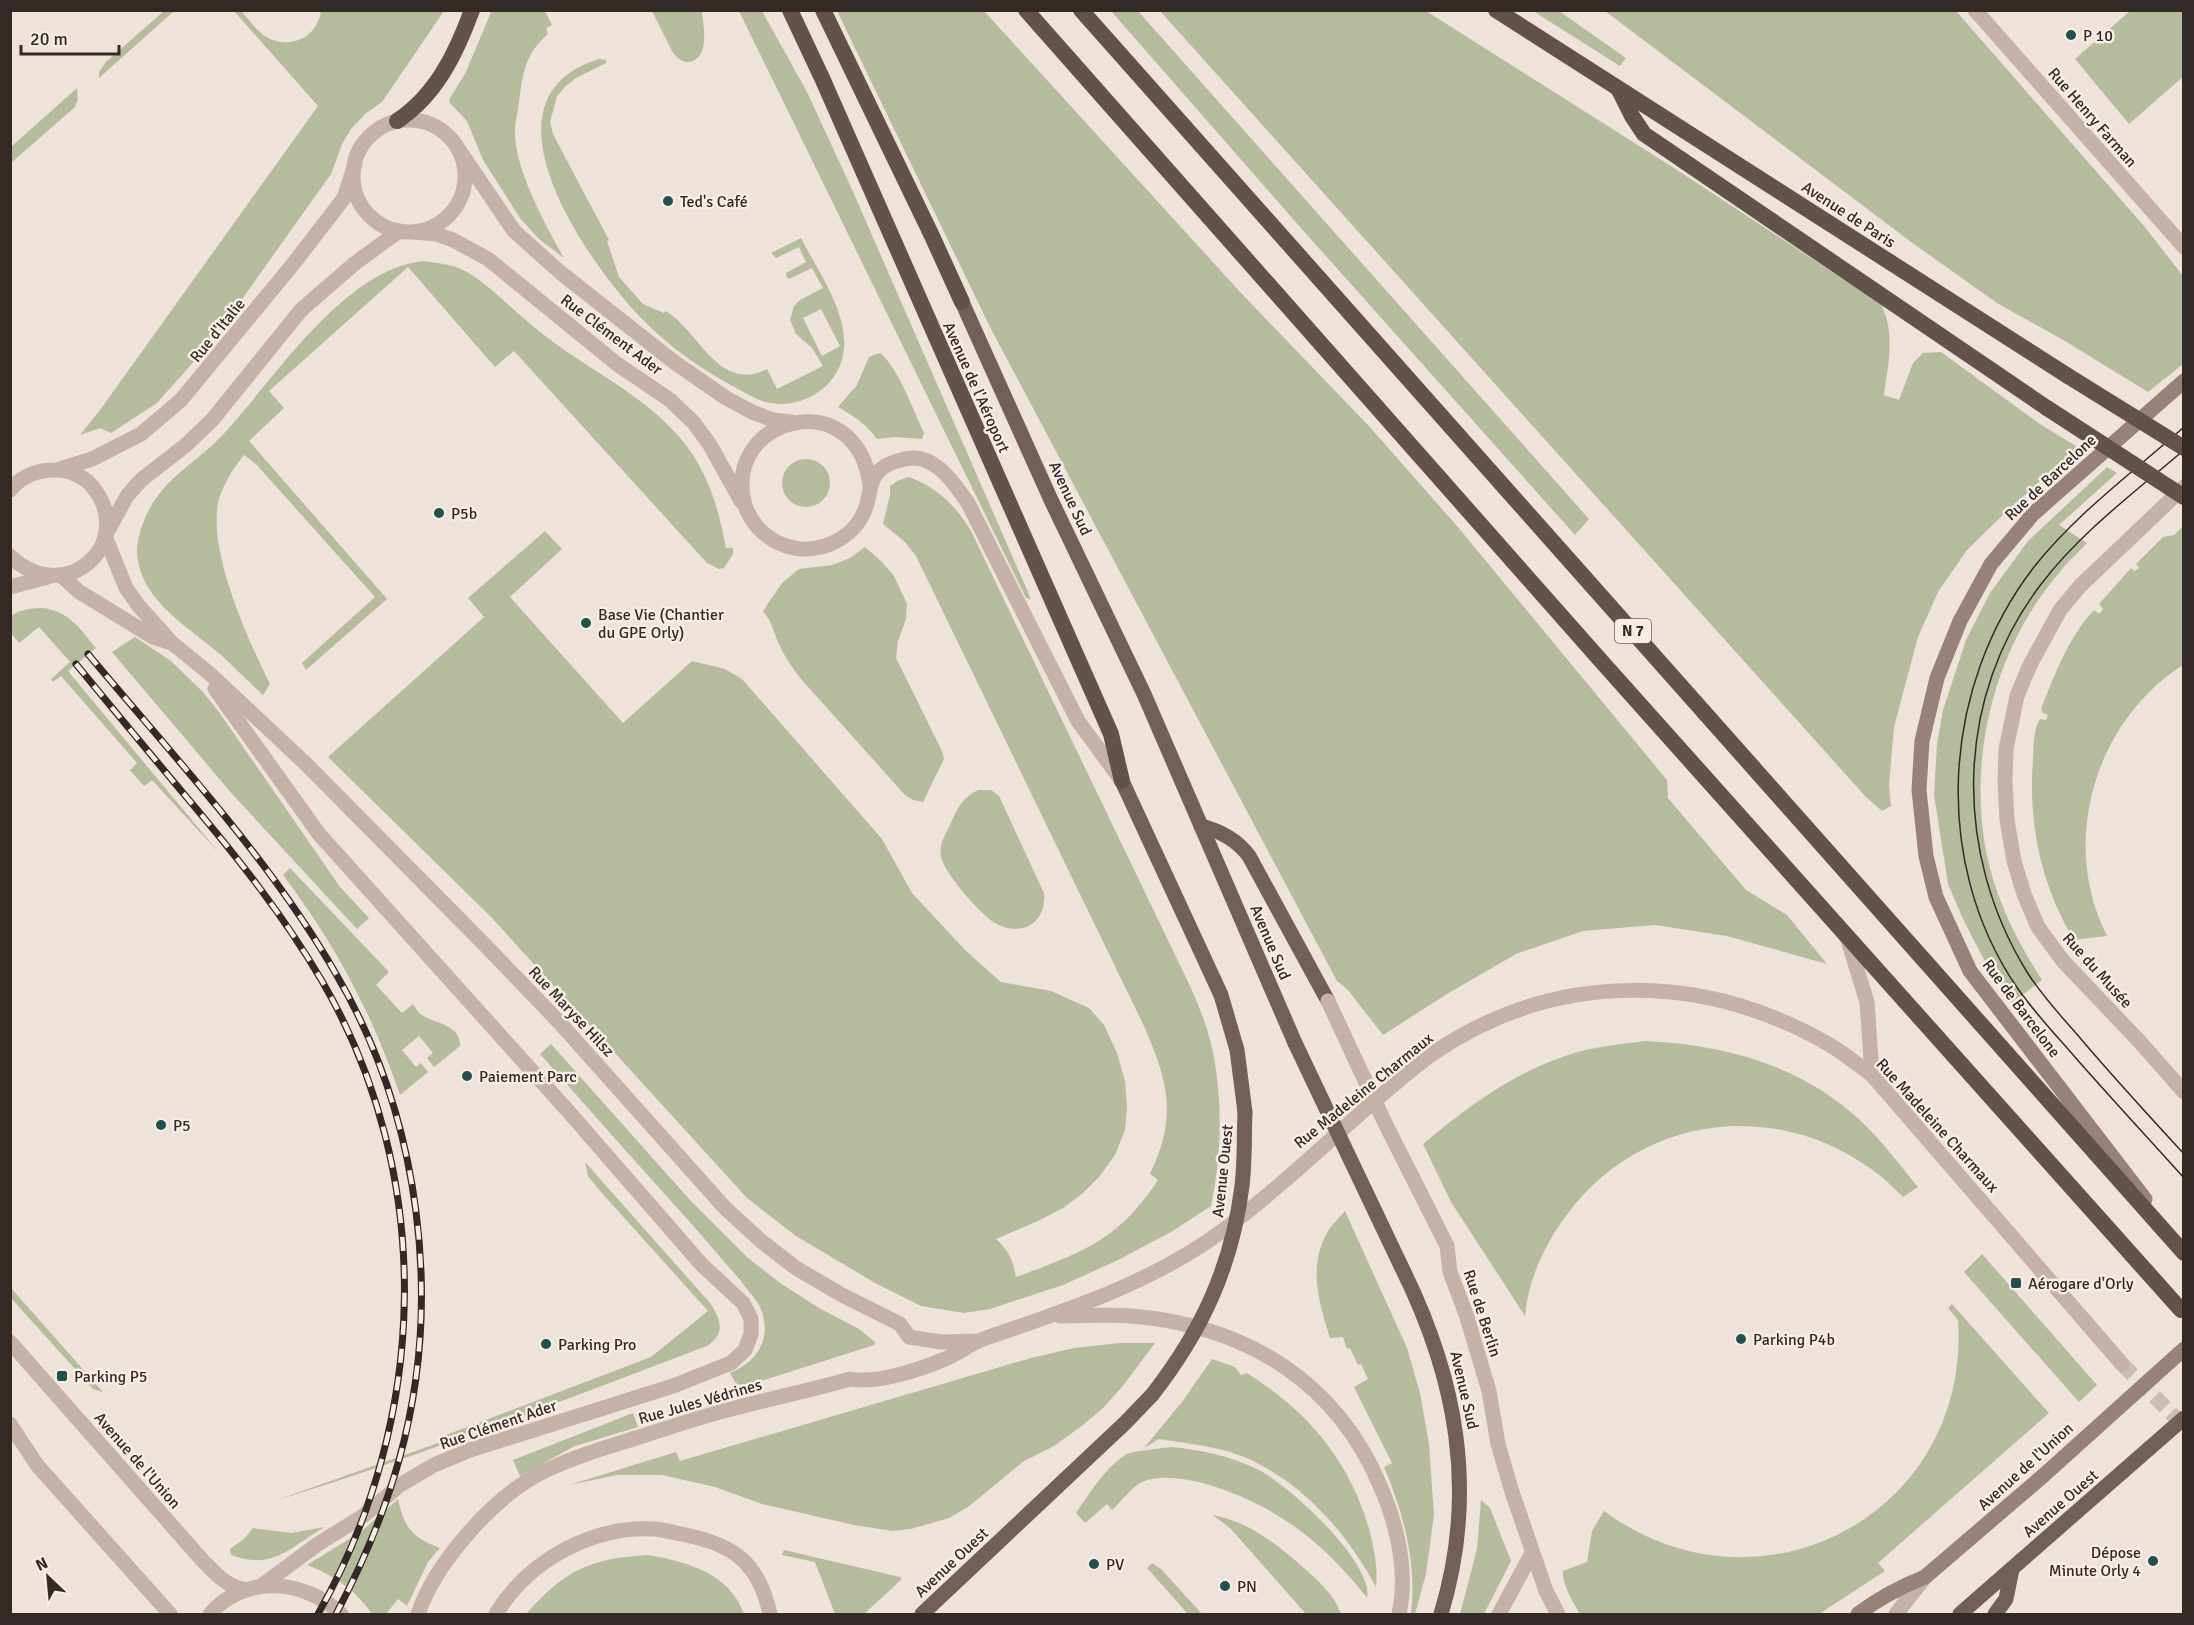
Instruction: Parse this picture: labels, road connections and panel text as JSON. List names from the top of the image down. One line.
{"streets":{"highway":["Avenue de Paris","Avenue de l'Aéroport","N 7"],"main road":["Rue de Barcelone","Avenue Sud","Avenue Ouest","Avenue de l'Union"],"street":["Rue Henry Farman","Rue d'Italie","Rue Clément Ader","Rue du Musée","Rue Maryse Hilsz","Rue Madeleine Charmaux","Rue de Berlin","Rue Jules Védrines"]},"crossings":[["Rue d'Italie","Rue Clément Ader"],["Rue Clément Ader","Rue Maryse Hilsz"],["Rue Clément Ader","Avenue de l'Union"],["Avenue de l'Aéroport","Avenue Ouest"],["Rue de Barcelone","N 7"],["Rue Maryse Hilsz","Rue Jules Védrines"],["Rue Madeleine Charmaux","Rue Jules Védrines"]],"places":{"other":["P 10","Ted's Café","P5b","Base Vie (Chantier du GPE Orly)","Paiement Parc","P5","Parking P4b","Parking Pro","Dépose Minute Orly 4","PV","PN"],"transit":["Aérogare d'Orly","Parking P5"]},"scale_bar":"20 m","north":"top left"}
